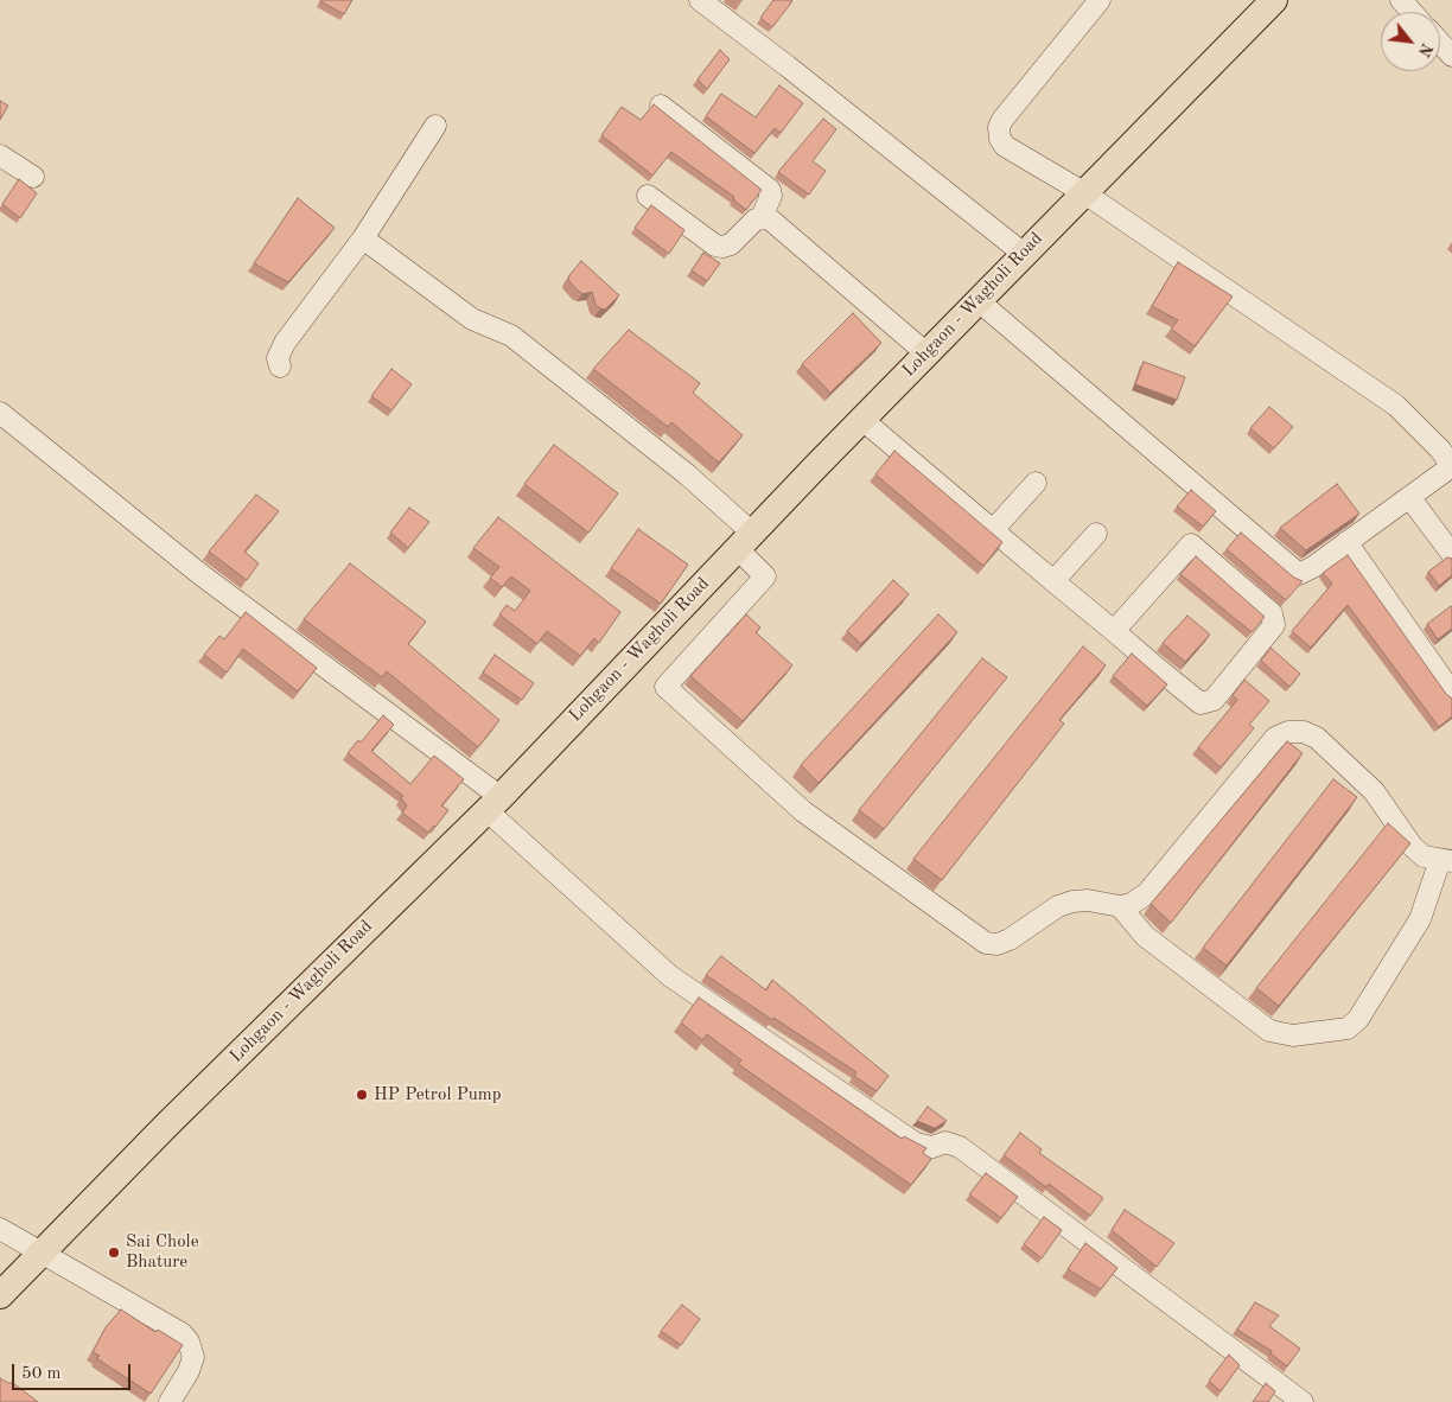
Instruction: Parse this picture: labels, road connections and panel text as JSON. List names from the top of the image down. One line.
{"streets":{"main road":["Lohgaon - Wagholi Road"]},"places":["HP Petrol Pump","Sai Chole Bhature"],"scale_bar":"50 m","north":"bottom right"}
